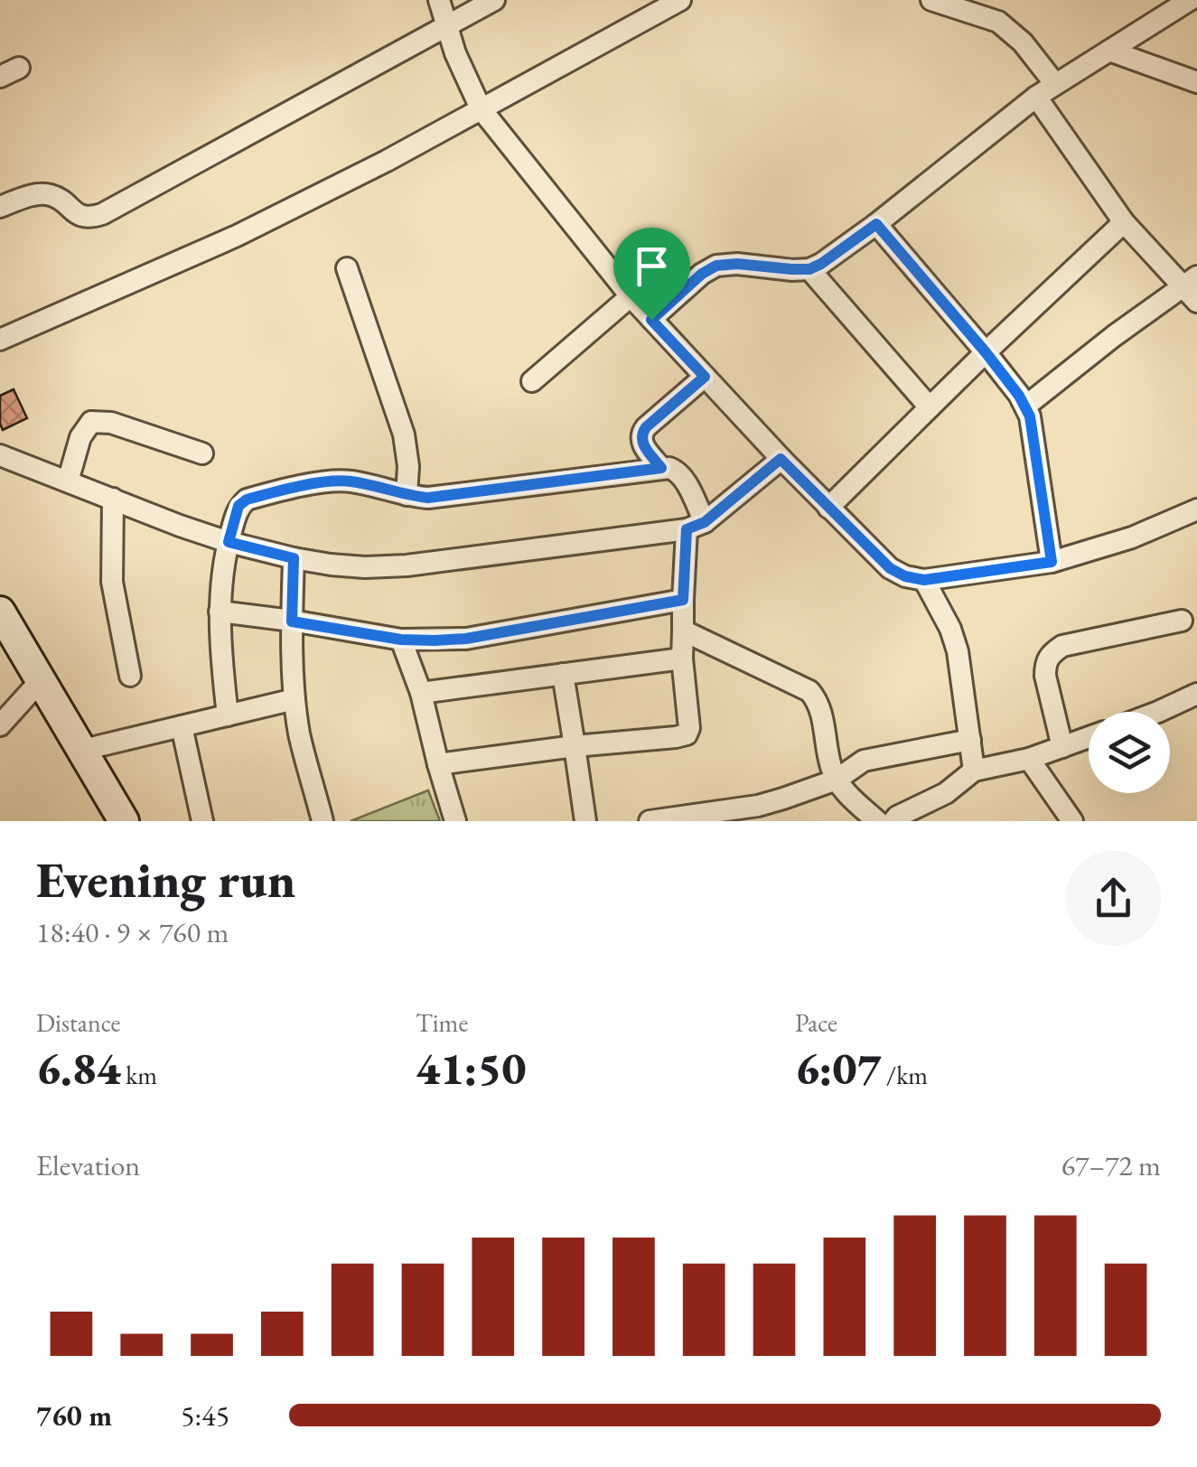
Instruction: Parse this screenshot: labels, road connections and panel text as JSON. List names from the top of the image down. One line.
{"page":{"heading":["Evening run","18:40 · 9 × 760 m"],"stats":[["Distance","6.84 km"],["Time","41:50"],["Pace","6:07 /km"]],"chart":["Elevation","67–72 m"],"list":[{"name":"760 m","note":"5:45"}]}}
